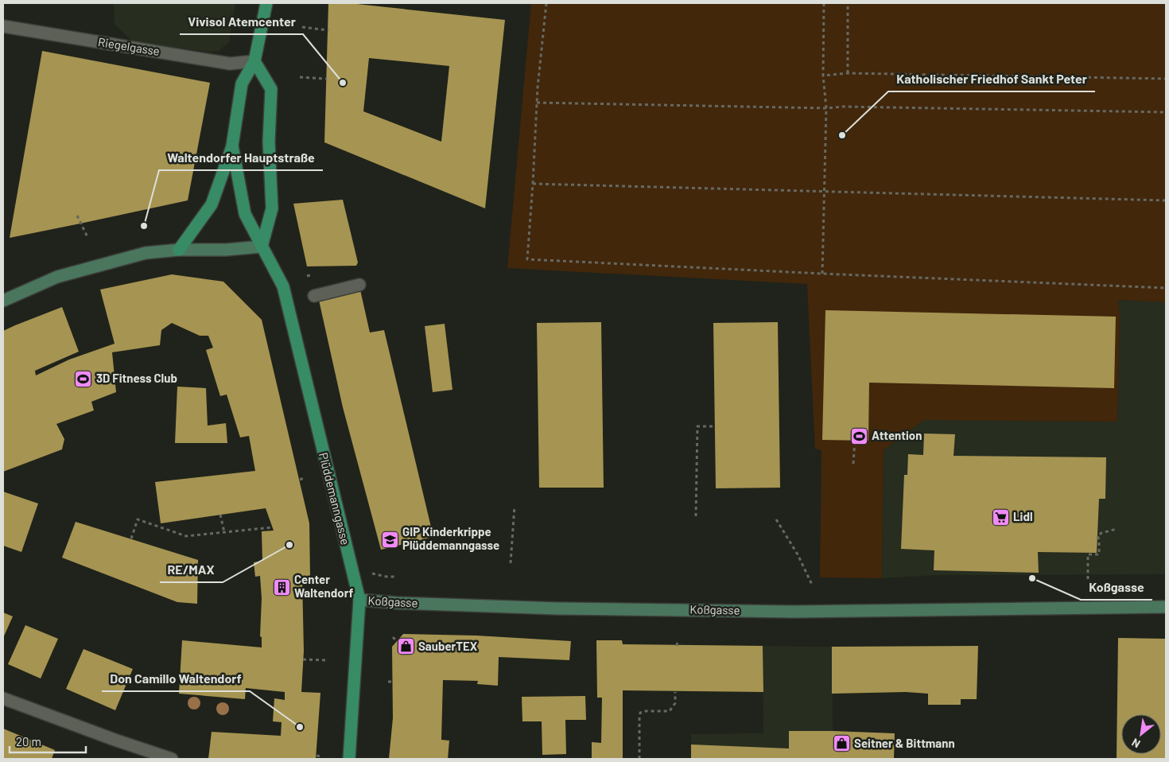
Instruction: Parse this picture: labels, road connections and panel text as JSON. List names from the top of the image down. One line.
{"streets":{"main road":["Plüddemanngasse","Koßgasse"],"street":["Riegelgasse"]},"crossings":[["Riegelgasse","Plüddemanngasse"],["Plüddemanngasse","Koßgasse"]],"places":{"other":["Vivisol Atemcenter","Katholischer Friedhof Sankt Peter","Waltendorfer Hauptstraße","RE/MAX","Koßgasse","Don Camillo Waltendorf"],"sports":["3D Fitness Club","Attention"],"supermarket":["Lidl"],"school or university":["GIP Kinderkrippe Plüddemanngasse"],"building":["Center Waltendorf"],"shop":["SauberTEX","Seitner & Bittmann"]},"scale_bar":"20 m","north":"bottom left"}
